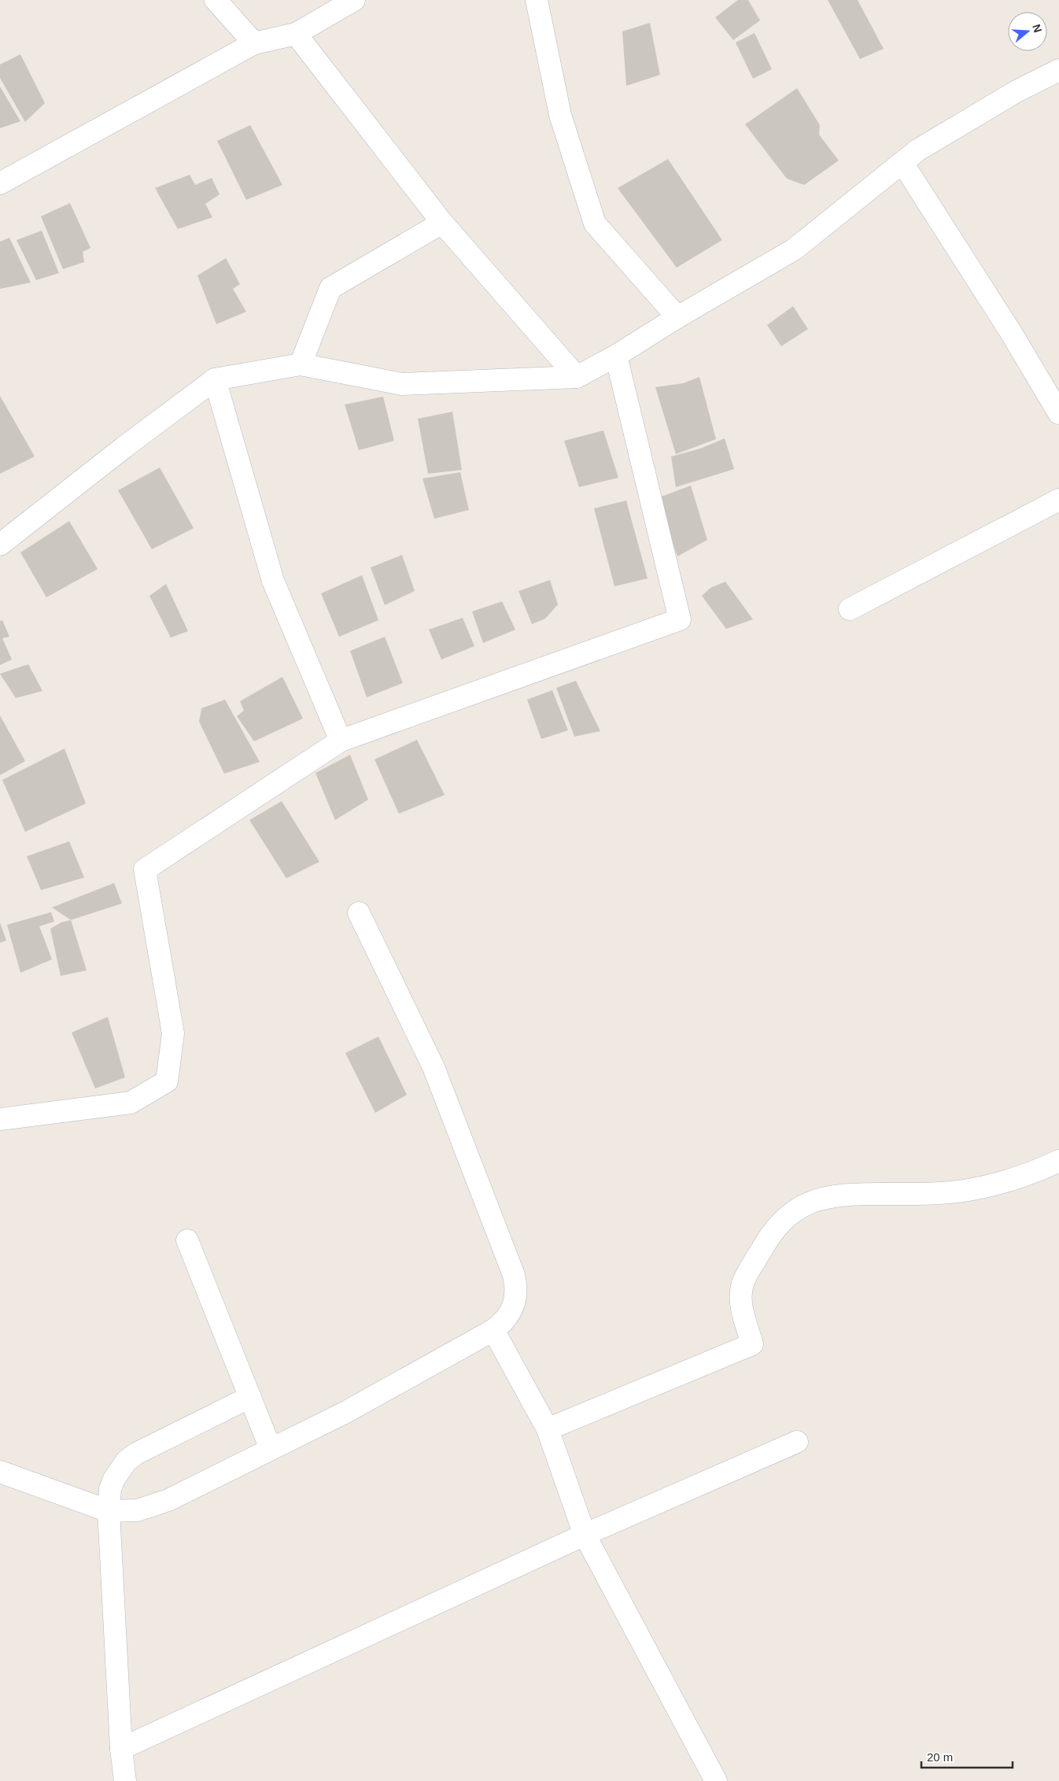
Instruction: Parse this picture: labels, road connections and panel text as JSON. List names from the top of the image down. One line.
{"scale_bar":"20 m","north":"right"}
